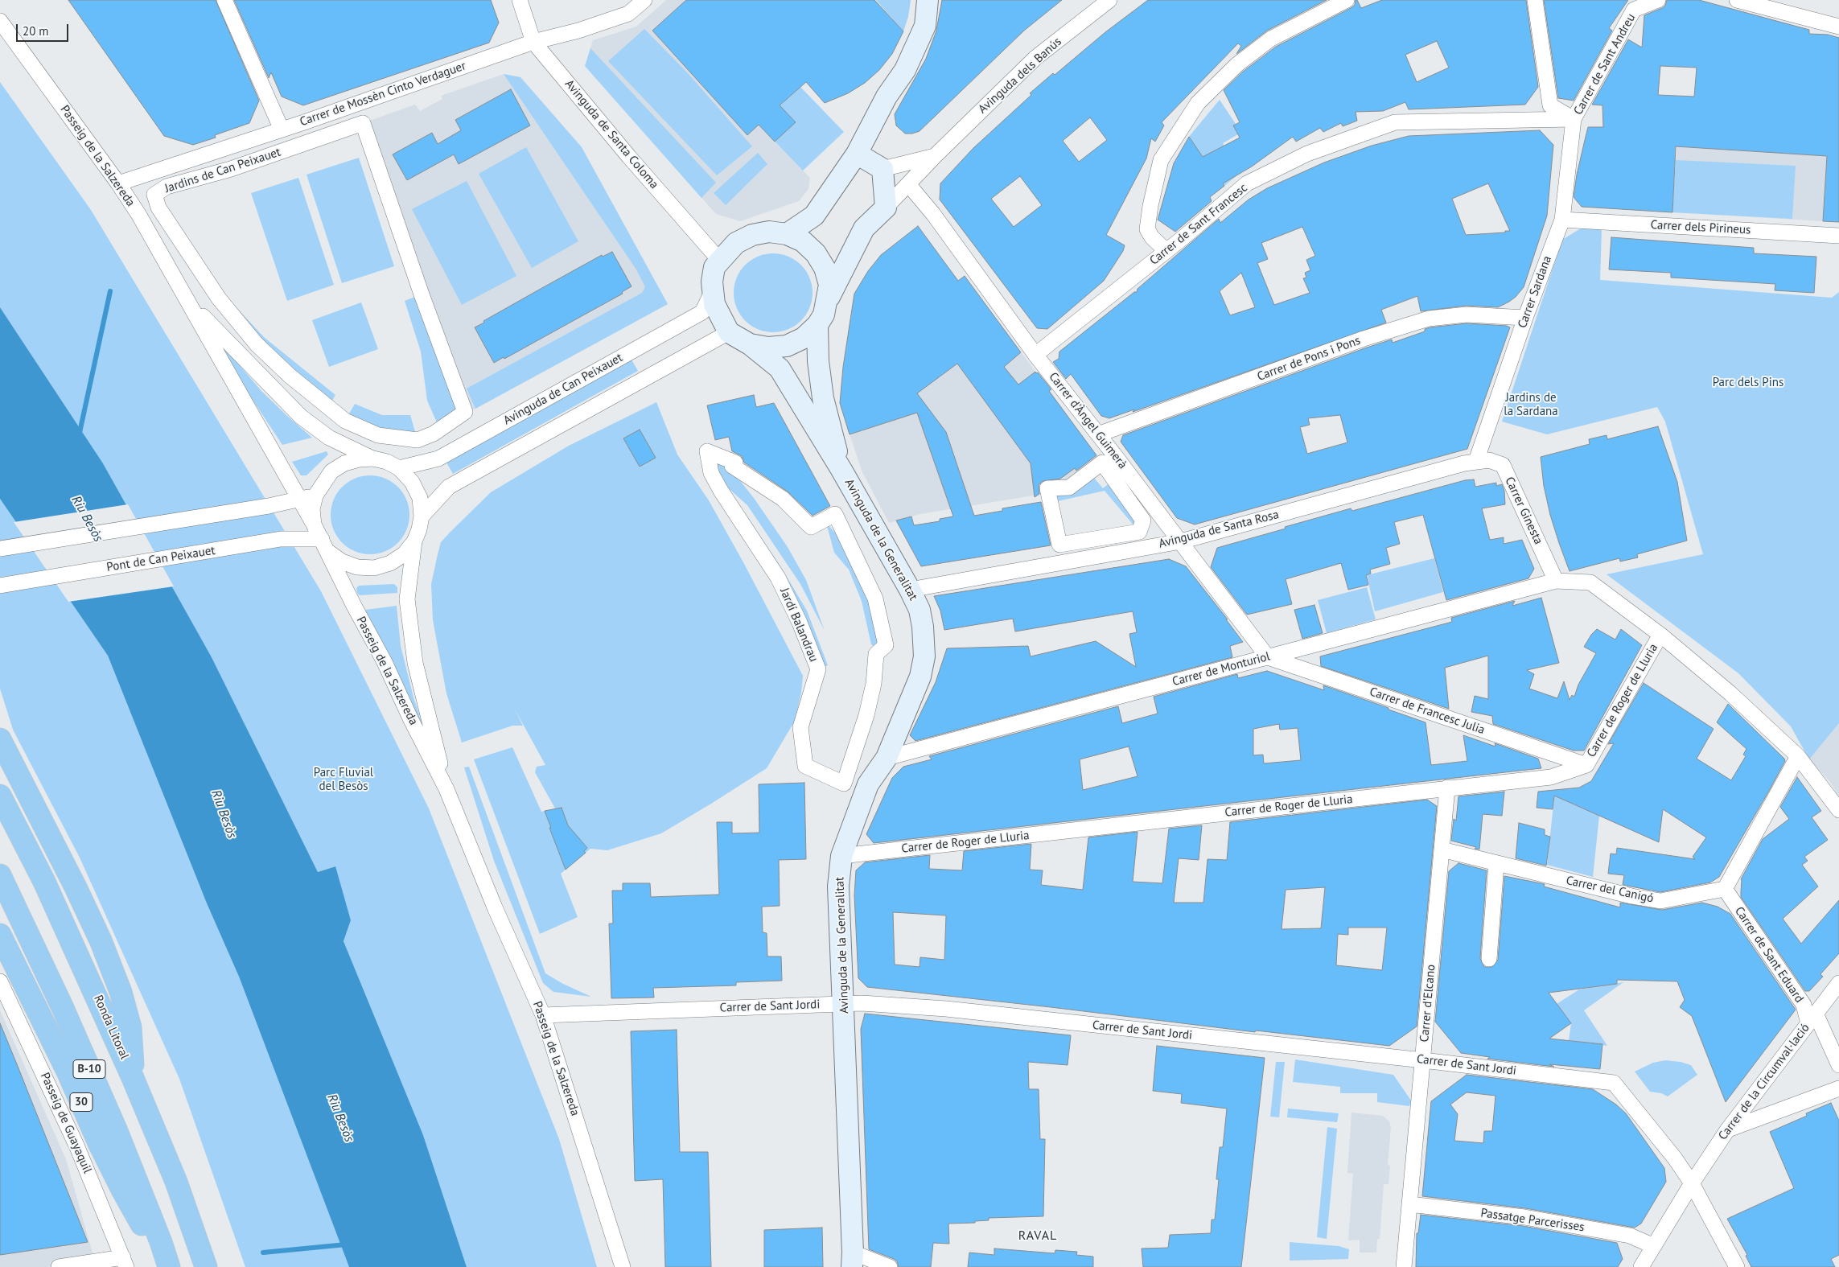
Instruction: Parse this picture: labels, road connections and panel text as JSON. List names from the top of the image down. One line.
{"streets":{"highway":["Ronda Litoral","B-10","30"],"street":["Carrer de Sant Andreu","Avinguda dels Banús","Carrer de Mossèn Cinto Verdaguer","Avinguda de Santa Coloma","Passeig de la Salzereda","Jardins de Can Peixauet","Carrer de Sant Francesc","Carrer dels Pirineus","Carrer Sardana","Carrer de Pons i Pons","Avinguda de Can Peixauet","Carrer d'Àngel Guimerà","Carrer Ginesta","Avinguda de Santa Rosa","Avinguda de la Generalitat","Pont de Can Peixauet","Jardí Balandrau","Carrer de Monturiol","Carrer de Roger de Lluria","Carrer de Francesc Julia","Carrer del Canigó","Carrer de Sant Eduard","Carrer d'Elcano","Carrer de Sant Jordi","Carrer de la Circumval·lació","Passeig de Guayaquil","Passatge Parcerisses"]},"crossings":[["Carrer de Sant Andreu","Carrer de Sant Francesc"],["Carrer de Sant Andreu","Carrer Sardana"],["Avinguda dels Banús","Avinguda de Santa Coloma"],["Avinguda dels Banús","Avinguda de Can Peixauet"],["Avinguda dels Banús","Carrer d'Àngel Guimerà"],["Avinguda dels Banús","Avinguda de la Generalitat"],["Carrer de Mossèn Cinto Verdaguer","Avinguda de Santa Coloma"],["Carrer de Mossèn Cinto Verdaguer","Passeig de la Salzereda"],["Avinguda de Santa Coloma","Avinguda de Can Peixauet"],["Avinguda de Santa Coloma","Avinguda de la Generalitat"],["Passeig de la Salzereda","Avinguda de Can Peixauet"],["Passeig de la Salzereda","Pont de Can Peixauet"],["Passeig de la Salzereda","Carrer de Sant Jordi"],["Carrer de Sant Francesc","Carrer Sardana"],["Carrer de Sant Francesc","Carrer d'Àngel Guimerà"],["Carrer dels Pirineus","Carrer Sardana"],["Carrer Sardana","Carrer de Pons i Pons"],["Carrer Sardana","Carrer Ginesta"],["Carrer Sardana","Avinguda de Santa Rosa"],["Carrer de Pons i Pons","Carrer d'Àngel Guimerà"],["Avinguda de Can Peixauet","Avinguda de la Generalitat"],["Avinguda de Can Peixauet","Pont de Can Peixauet"],["Carrer d'Àngel Guimerà","Avinguda de Santa Rosa"],["Carrer d'Àngel Guimerà","Carrer de Monturiol"],["Carrer d'Àngel Guimerà","Carrer de Francesc Julia"],["Carrer Ginesta","Avinguda de Santa Rosa"],["Carrer Ginesta","Carrer de Monturiol"],["Avinguda de Santa Rosa","Avinguda de la Generalitat"],["Avinguda de la Generalitat","Carrer de Monturiol"],["Avinguda de la Generalitat","Carrer de Roger de Lluria"],["Avinguda de la Generalitat","Carrer de Sant Jordi"],["Carrer de Monturiol","Carrer de Roger de Lluria"],["Carrer de Monturiol","Carrer de Francesc Julia"],["Carrer de Roger de Lluria","Carrer de Francesc Julia"],["Carrer de Roger de Lluria","Carrer d'Elcano"],["Carrer del Canigó","Carrer de Sant Eduard"],["Carrer del Canigó","Carrer d'Elcano"],["Carrer de Sant Eduard","Carrer de la Circumval·lació"],["Carrer d'Elcano","Carrer de Sant Jordi"],["Carrer d'Elcano","Passatge Parcerisses"],["Carrer de Sant Jordi","Carrer de la Circumval·lació"],["B-10","30"],["Carrer de la Circumval·lació","Passatge Parcerisses"]],"districts":["RAVAL"],"water":["Riu Besòs"],"parks":["Parc dels Pins","Jardins de la Sardana","Parc Fluvial del Besòs"],"scale_bar":"20 m"}
